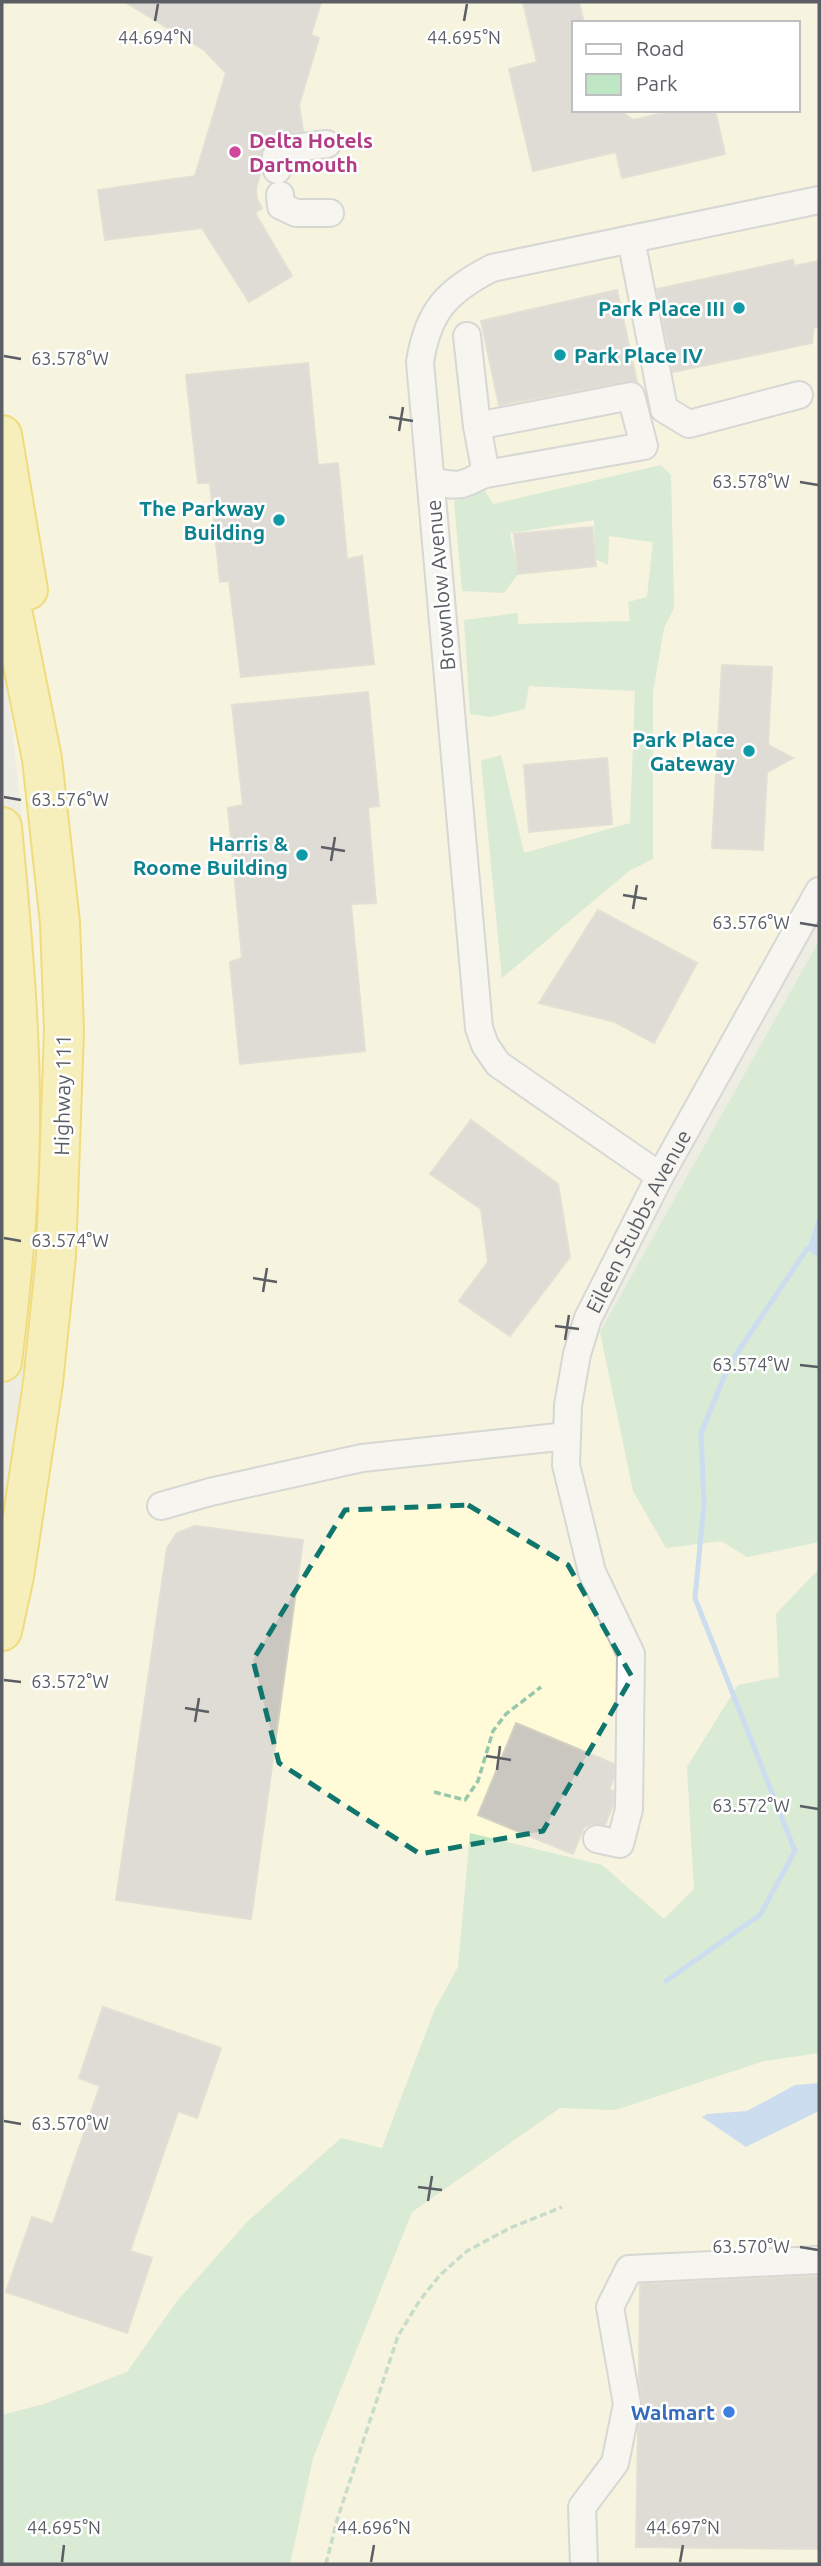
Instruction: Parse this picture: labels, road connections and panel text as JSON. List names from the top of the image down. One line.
{"streets":{"highway":["Highway 111"],"street":["Brownlow Avenue","Eileen Stubbs Avenue"]},"crossings":[["Brownlow Avenue","Eileen Stubbs Avenue"]],"places":["Delta Hotels Dartmouth","Park Place III","Park Place IV","The Parkway Building","Park Place Gateway","Harris & Roome Building","Walmart"],"legend":["Road","Park"],"coordinates":["44.694°N","44.695°N","63.578°W","63.576°W","63.574°W","63.572°W","63.570°W","44.696°N","44.697°N"]}
